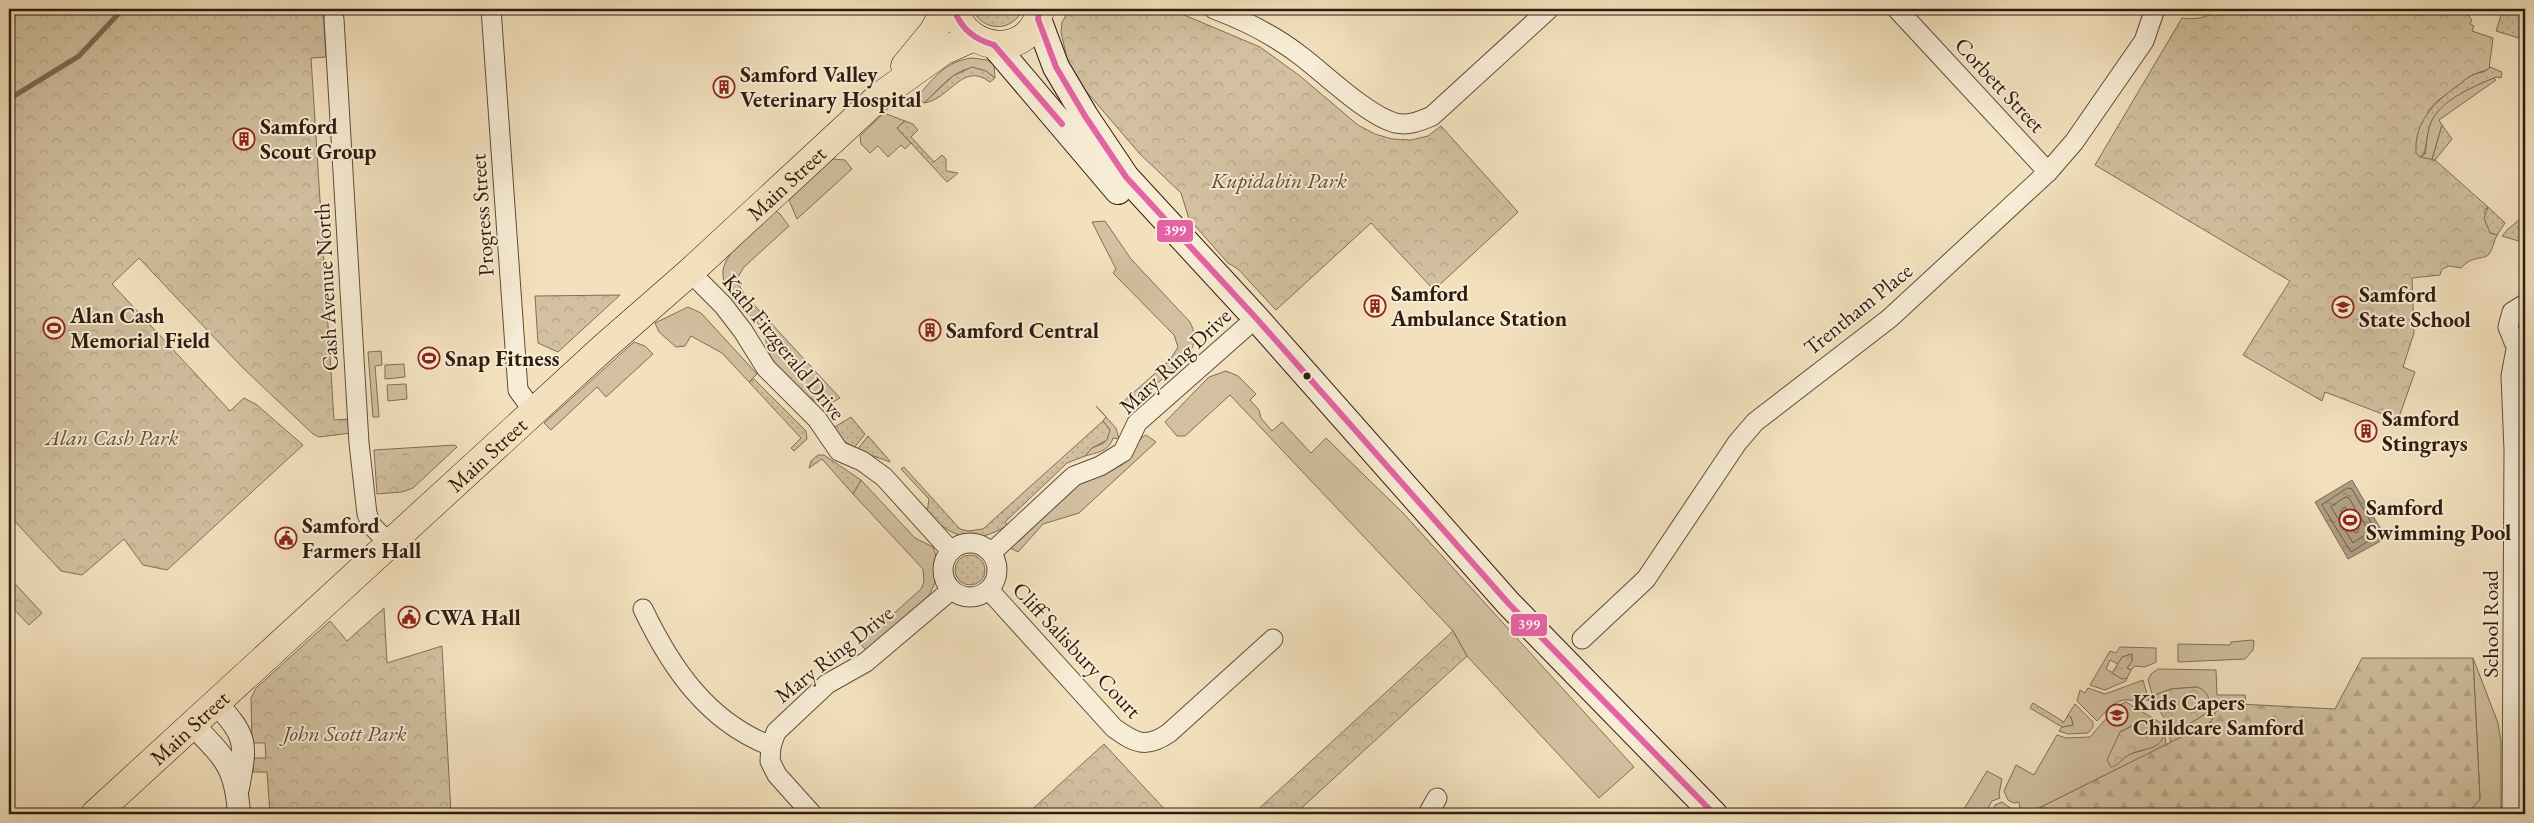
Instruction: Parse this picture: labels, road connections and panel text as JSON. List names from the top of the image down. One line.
{"streets":{"main road":["Main Street"],"street":["Corbett Street","Progress Street","Cash Avenue North","Trentham Place","Kath Fitzgerald Drive","Mary Ring Drive","School Road","Cliff Salisbury Court"]},"crossings":[["Corbett Street","Trentham Place"],["Main Street","Progress Street"],["Main Street","Cash Avenue North"],["Main Street","Kath Fitzgerald Drive"],["Kath Fitzgerald Drive","Mary Ring Drive"],["Kath Fitzgerald Drive","Cliff Salisbury Court"],["Mary Ring Drive","Cliff Salisbury Court"]],"parks":["Kupidabin Park","Alan Cash Park","John Scott Park"],"places":{"building":["Samford Valley Veterinary Hospital","Samford Scout Group","Samford Ambulance Station","Samford Central","Samford Stingrays"],"school or university":["Samford State School","Kids Capers Childcare Samford"],"sports":["Alan Cash Memorial Field","Snap Fitness","Samford Swimming Pool"],"public building":["Samford Farmers Hall","CWA Hall"]},"lines":["transit line 399"]}
